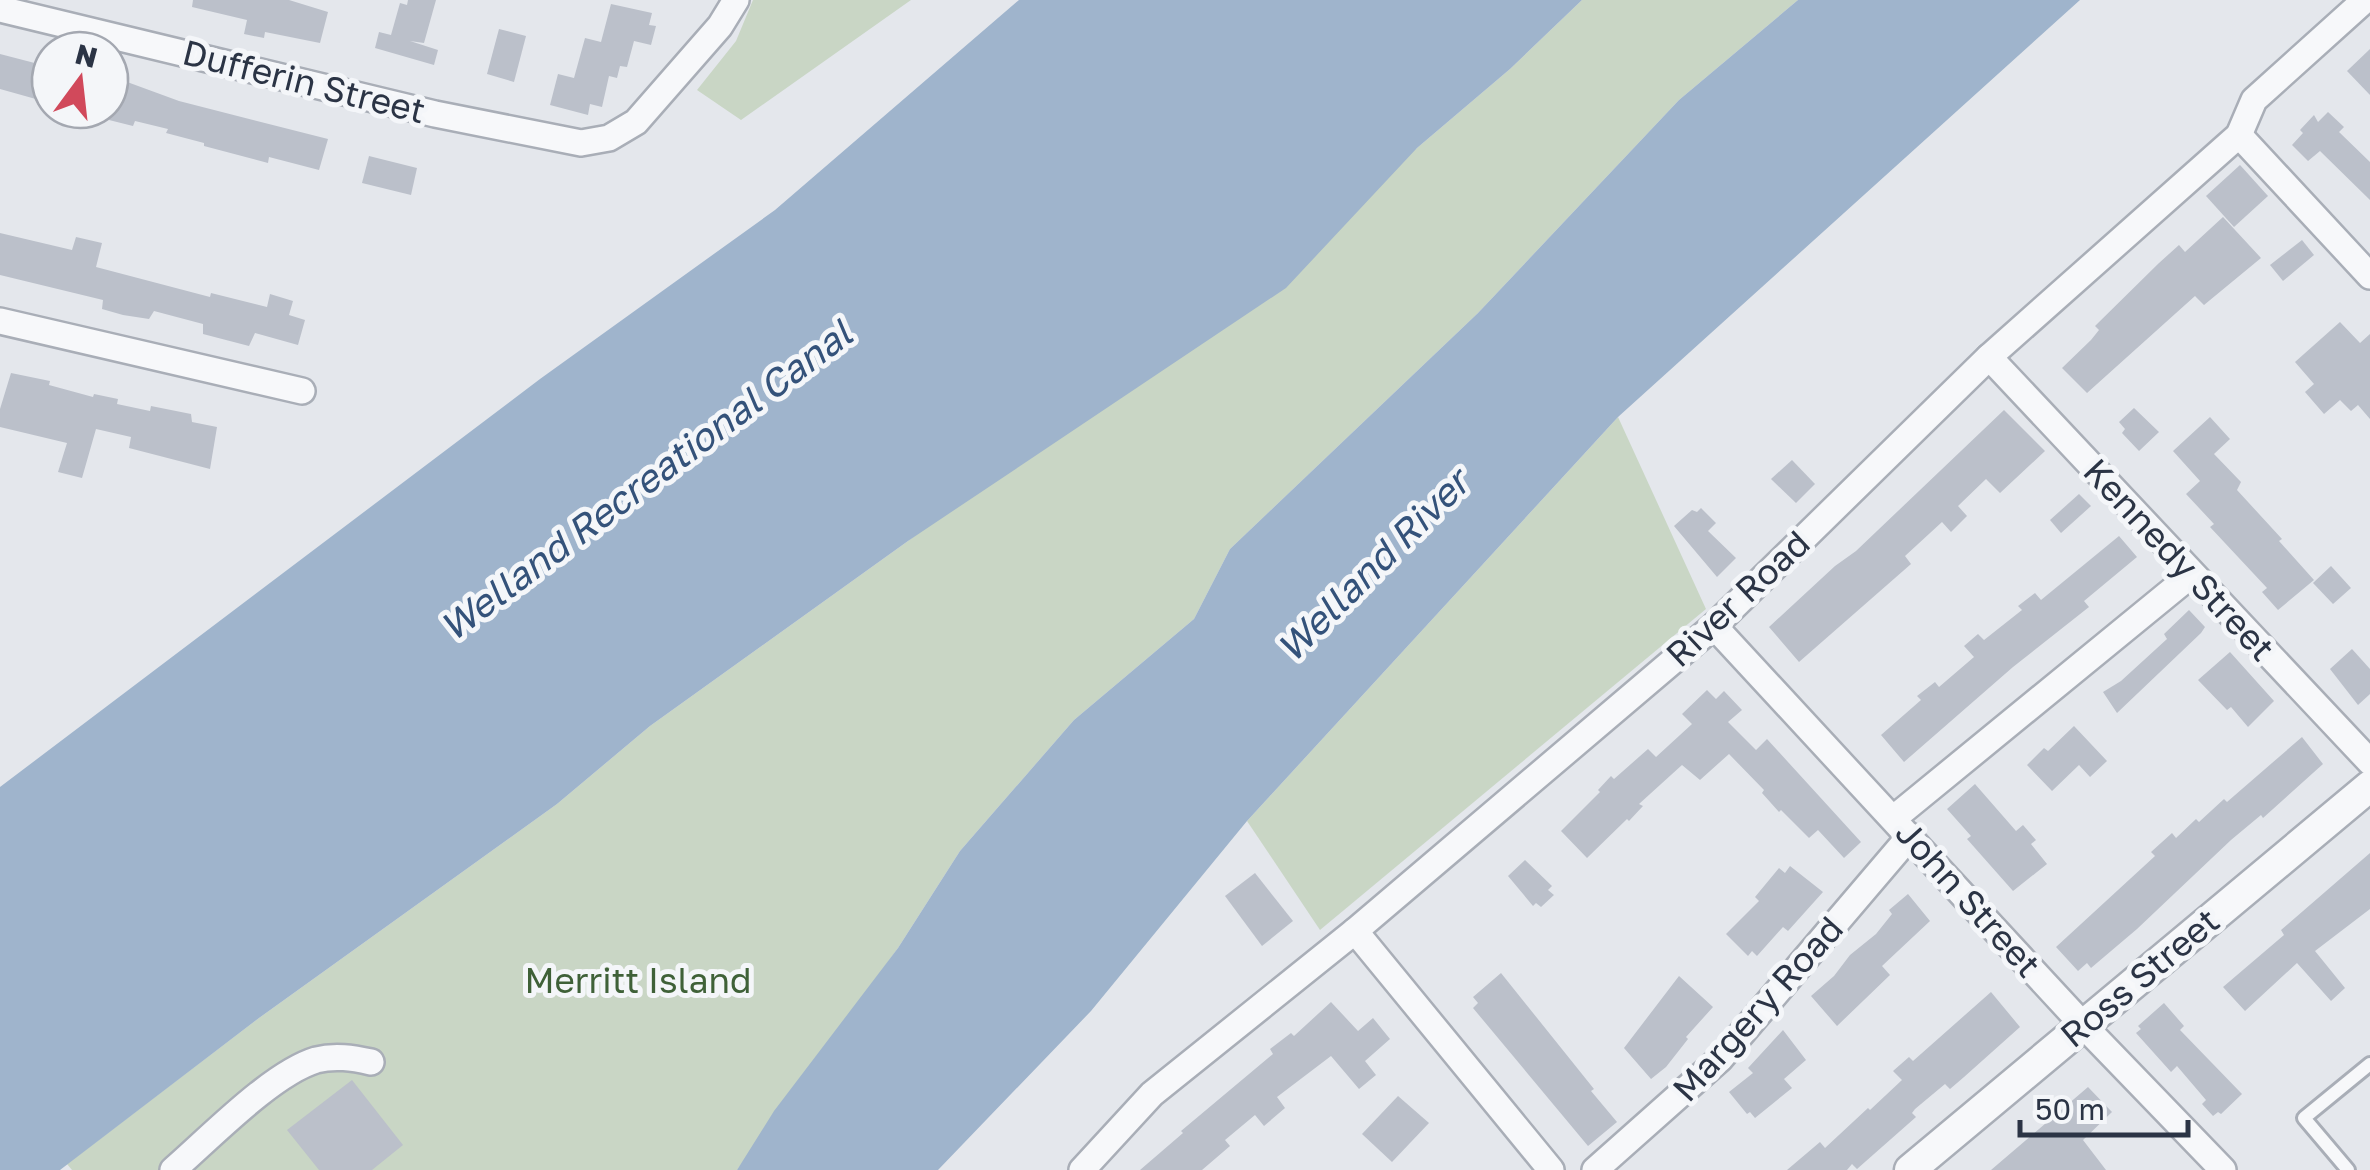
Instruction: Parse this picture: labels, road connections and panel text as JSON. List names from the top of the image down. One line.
{"streets":{"street":["Dufferin Street","Kennedy Street","River Road","John Street","Ross Street","Margery Road"]},"crossings":[["Kennedy Street","River Road"],["Kennedy Street","Margery Road"],["River Road","John Street"],["John Street","Ross Street"],["John Street","Margery Road"]],"water":["Welland Recreational Canal","Welland River"],"parks":["Merritt Island"],"scale_bar":"50 m","north":"top"}
